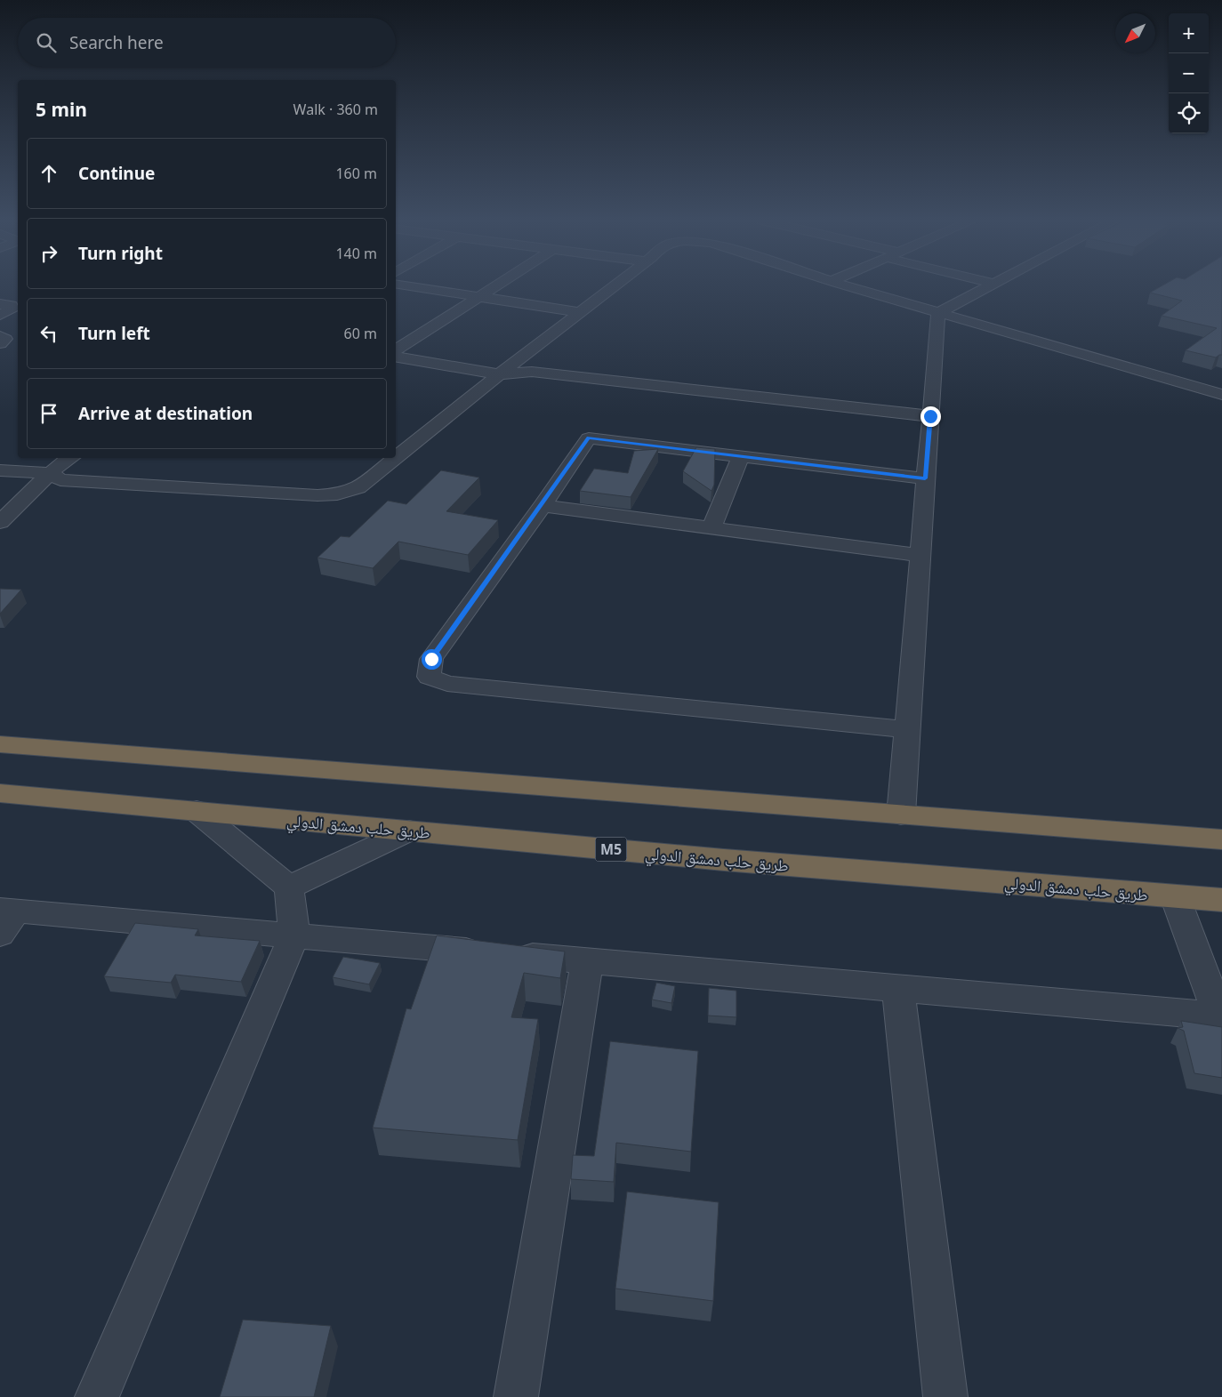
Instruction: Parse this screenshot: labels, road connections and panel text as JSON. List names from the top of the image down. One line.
{"streets":{"highway":["طريق حلب دمشق الدولي","M5"]},"north":"bottom left","page":{"map_buttons":["+","−"],"search":"Search here","heading":["5 min","Walk · 360 m"],"list":[["Continue","160 m"],["Turn right","140 m"],["Turn left","60 m"],"Arrive at destination"]}}
